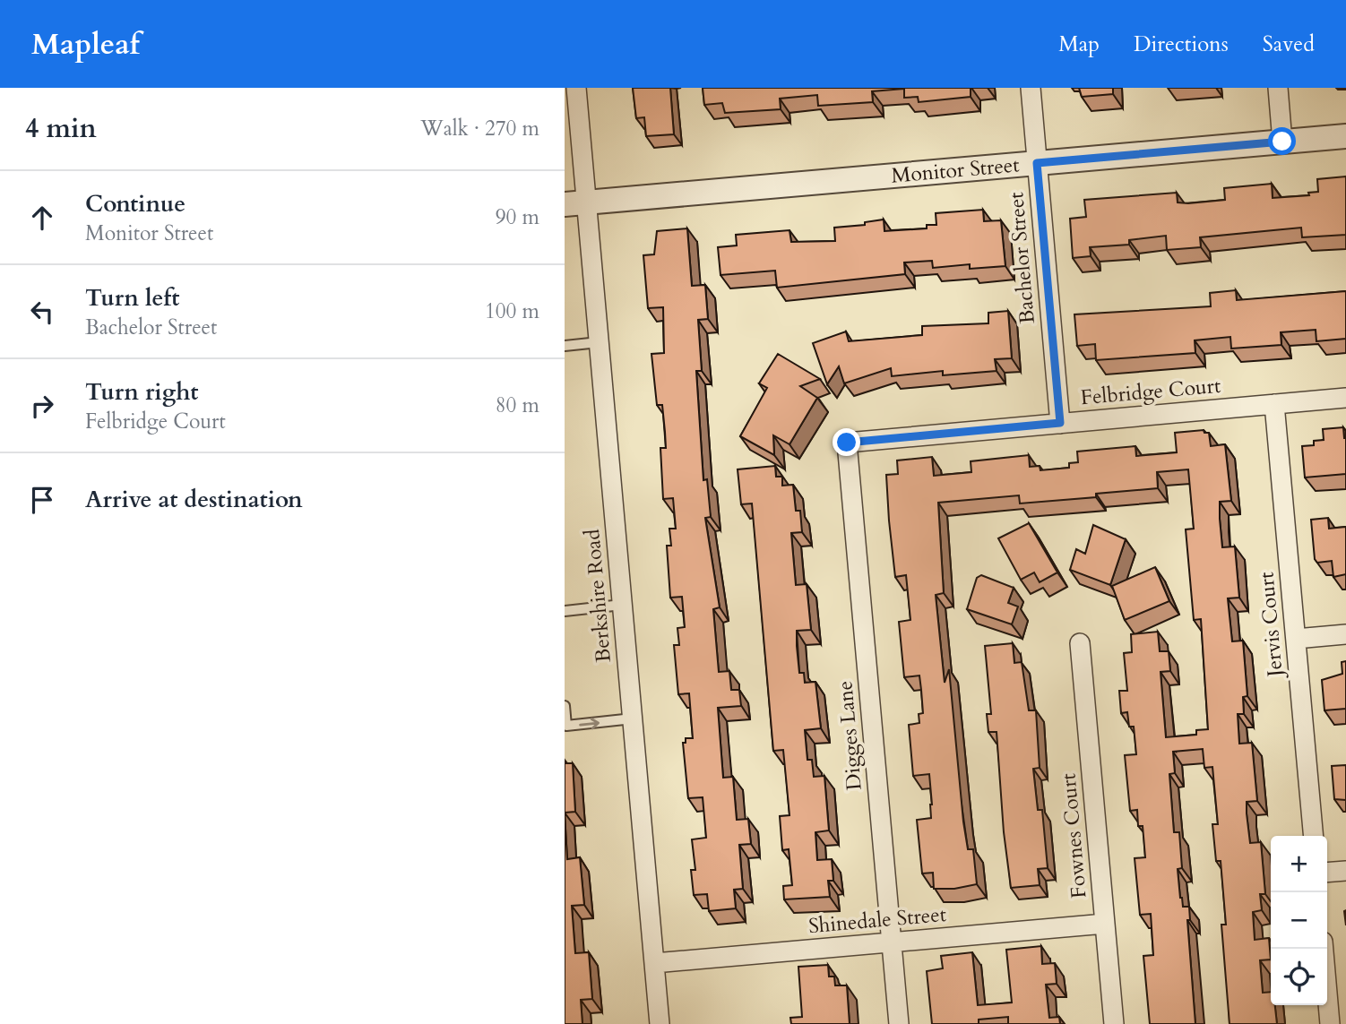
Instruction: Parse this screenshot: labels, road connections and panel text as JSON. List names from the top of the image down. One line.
{"streets":{"street":["Monitor Street","Bachelor Street","Felbridge Court","Berkshire Road","Jervis Court","Digges Lane","Fownes Court","Shinedale Street"]},"crossings":[["Monitor Street","Bachelor Street"],["Monitor Street","Berkshire Road"],["Bachelor Street","Felbridge Court"],["Felbridge Court","Jervis Court"],["Felbridge Court","Digges Lane"],["Berkshire Road","Shinedale Street"],["Digges Lane","Shinedale Street"],["Fownes Court","Shinedale Street"]],"page":{"header":"Mapleaf","nav":["Map","Directions","Saved"],"heading":["4 min","Walk · 270 m"],"list":[["Continue","Monitor Street","90 m"],["Turn left","Bachelor Street","100 m"],["Turn right","Felbridge Court","80 m"],"Arrive at destination"],"map_buttons":["+","−"]}}
